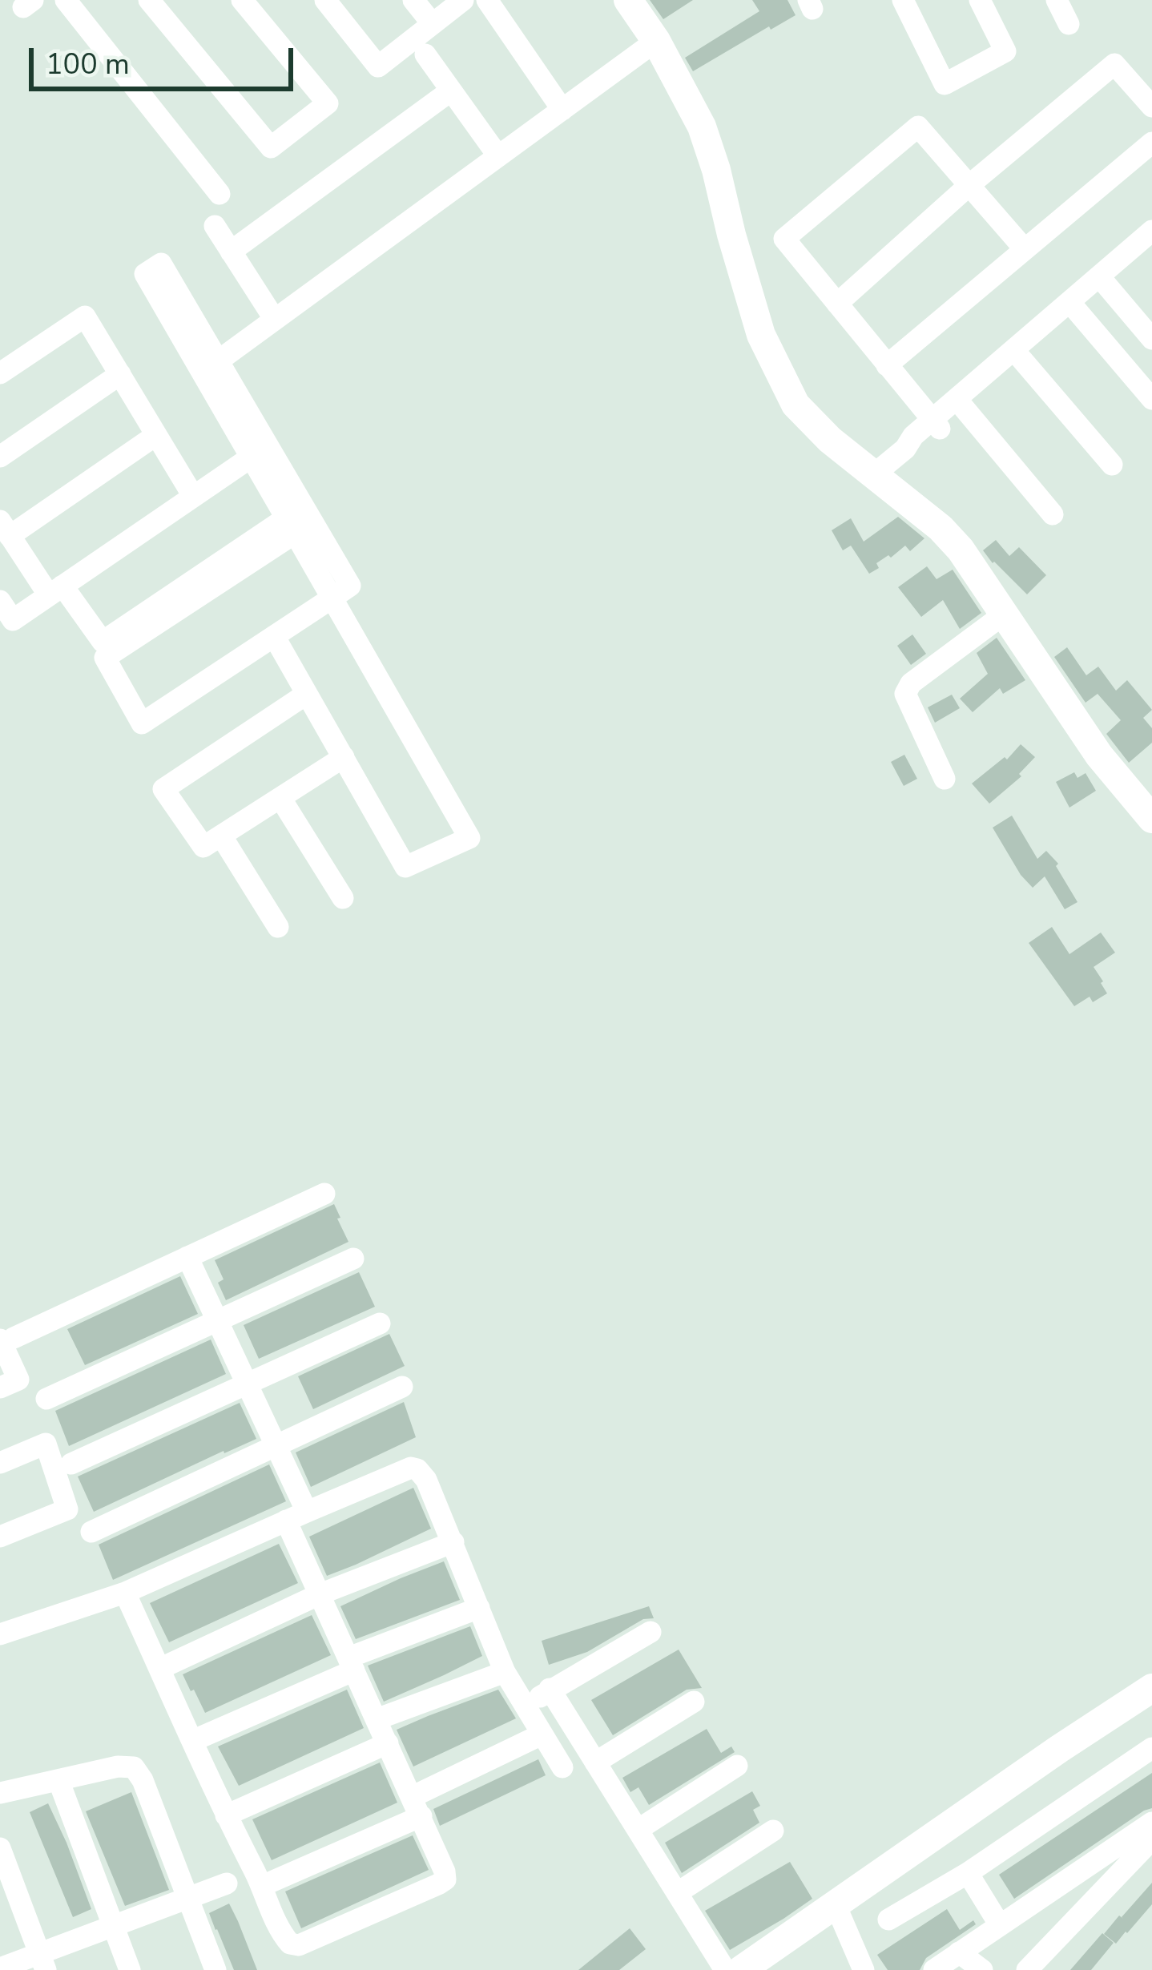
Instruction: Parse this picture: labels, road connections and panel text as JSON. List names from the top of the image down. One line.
{"scale_bar":"100 m"}
